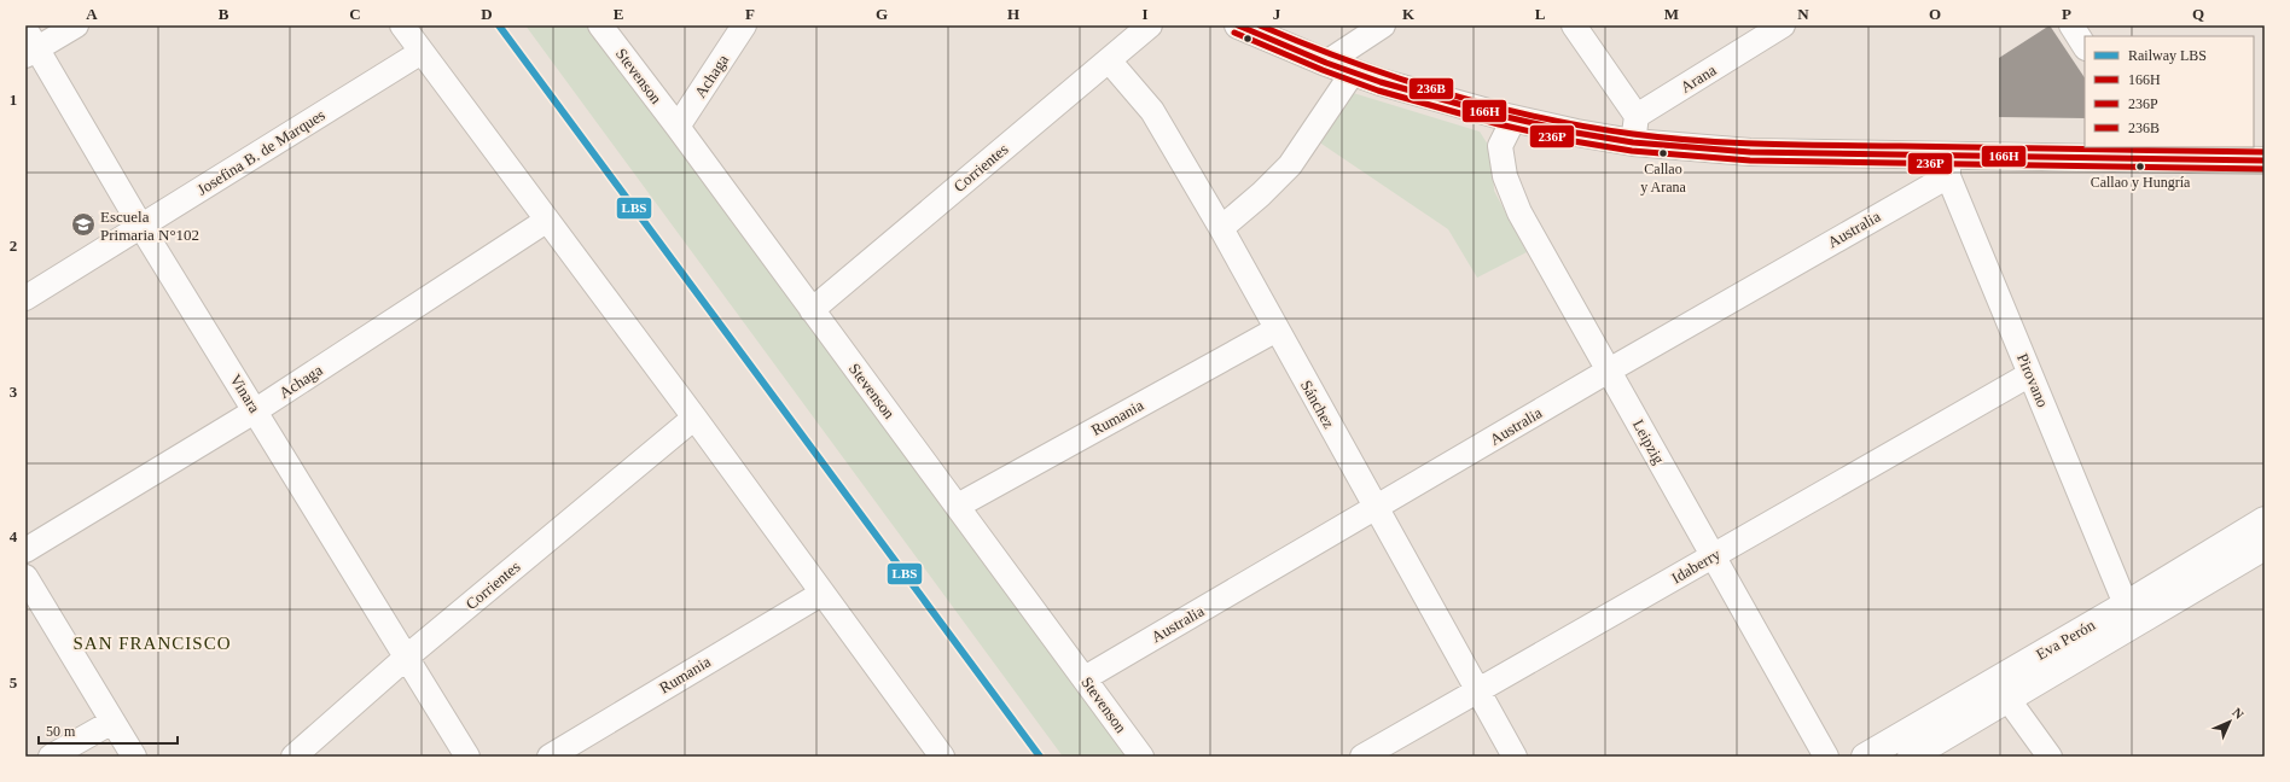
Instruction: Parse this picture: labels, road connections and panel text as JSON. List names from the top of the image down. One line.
{"streets":{"main road":["Eva Perón"],"street":["Stevenson","Achaga","Arana","Josefina B. de Marques","Corrientes","Australia","Pirovano","Vinara","Sánchez","Rumania","Leipzig","Idaberry"]},"crossings":[["Stevenson","Achaga"],["Stevenson","Corrientes"],["Stevenson","Australia"],["Stevenson","Rumania"],["Achaga","Vinara"],["Josefina B. de Marques","Vinara"],["Corrientes","Vinara"],["Corrientes","Sánchez"],["Australia","Pirovano"],["Australia","Sánchez"],["Australia","Leipzig"],["Pirovano","Idaberry"],["Pirovano","Eva Perón"],["Sánchez","Rumania"],["Sánchez","Idaberry"],["Leipzig","Idaberry"]],"districts":["SAN FRANCISCO"],"places":{"other":["Callao y Arana","Callao y Hungría"],"school or university":["Escuela Primaria N°102"]},"lines":["rail line LBS","transit line 166H","transit line 236B","transit line 236P"],"legend":["Railway LBS","166H","236P","236B"],"scale_bar":"50 m","north":"top right","grid":{"columns":["A","B","C","D","E","F","G","H","I","J","K","L","M","N","O","P","Q"],"rows":["1","2","3","4","5"]}}
